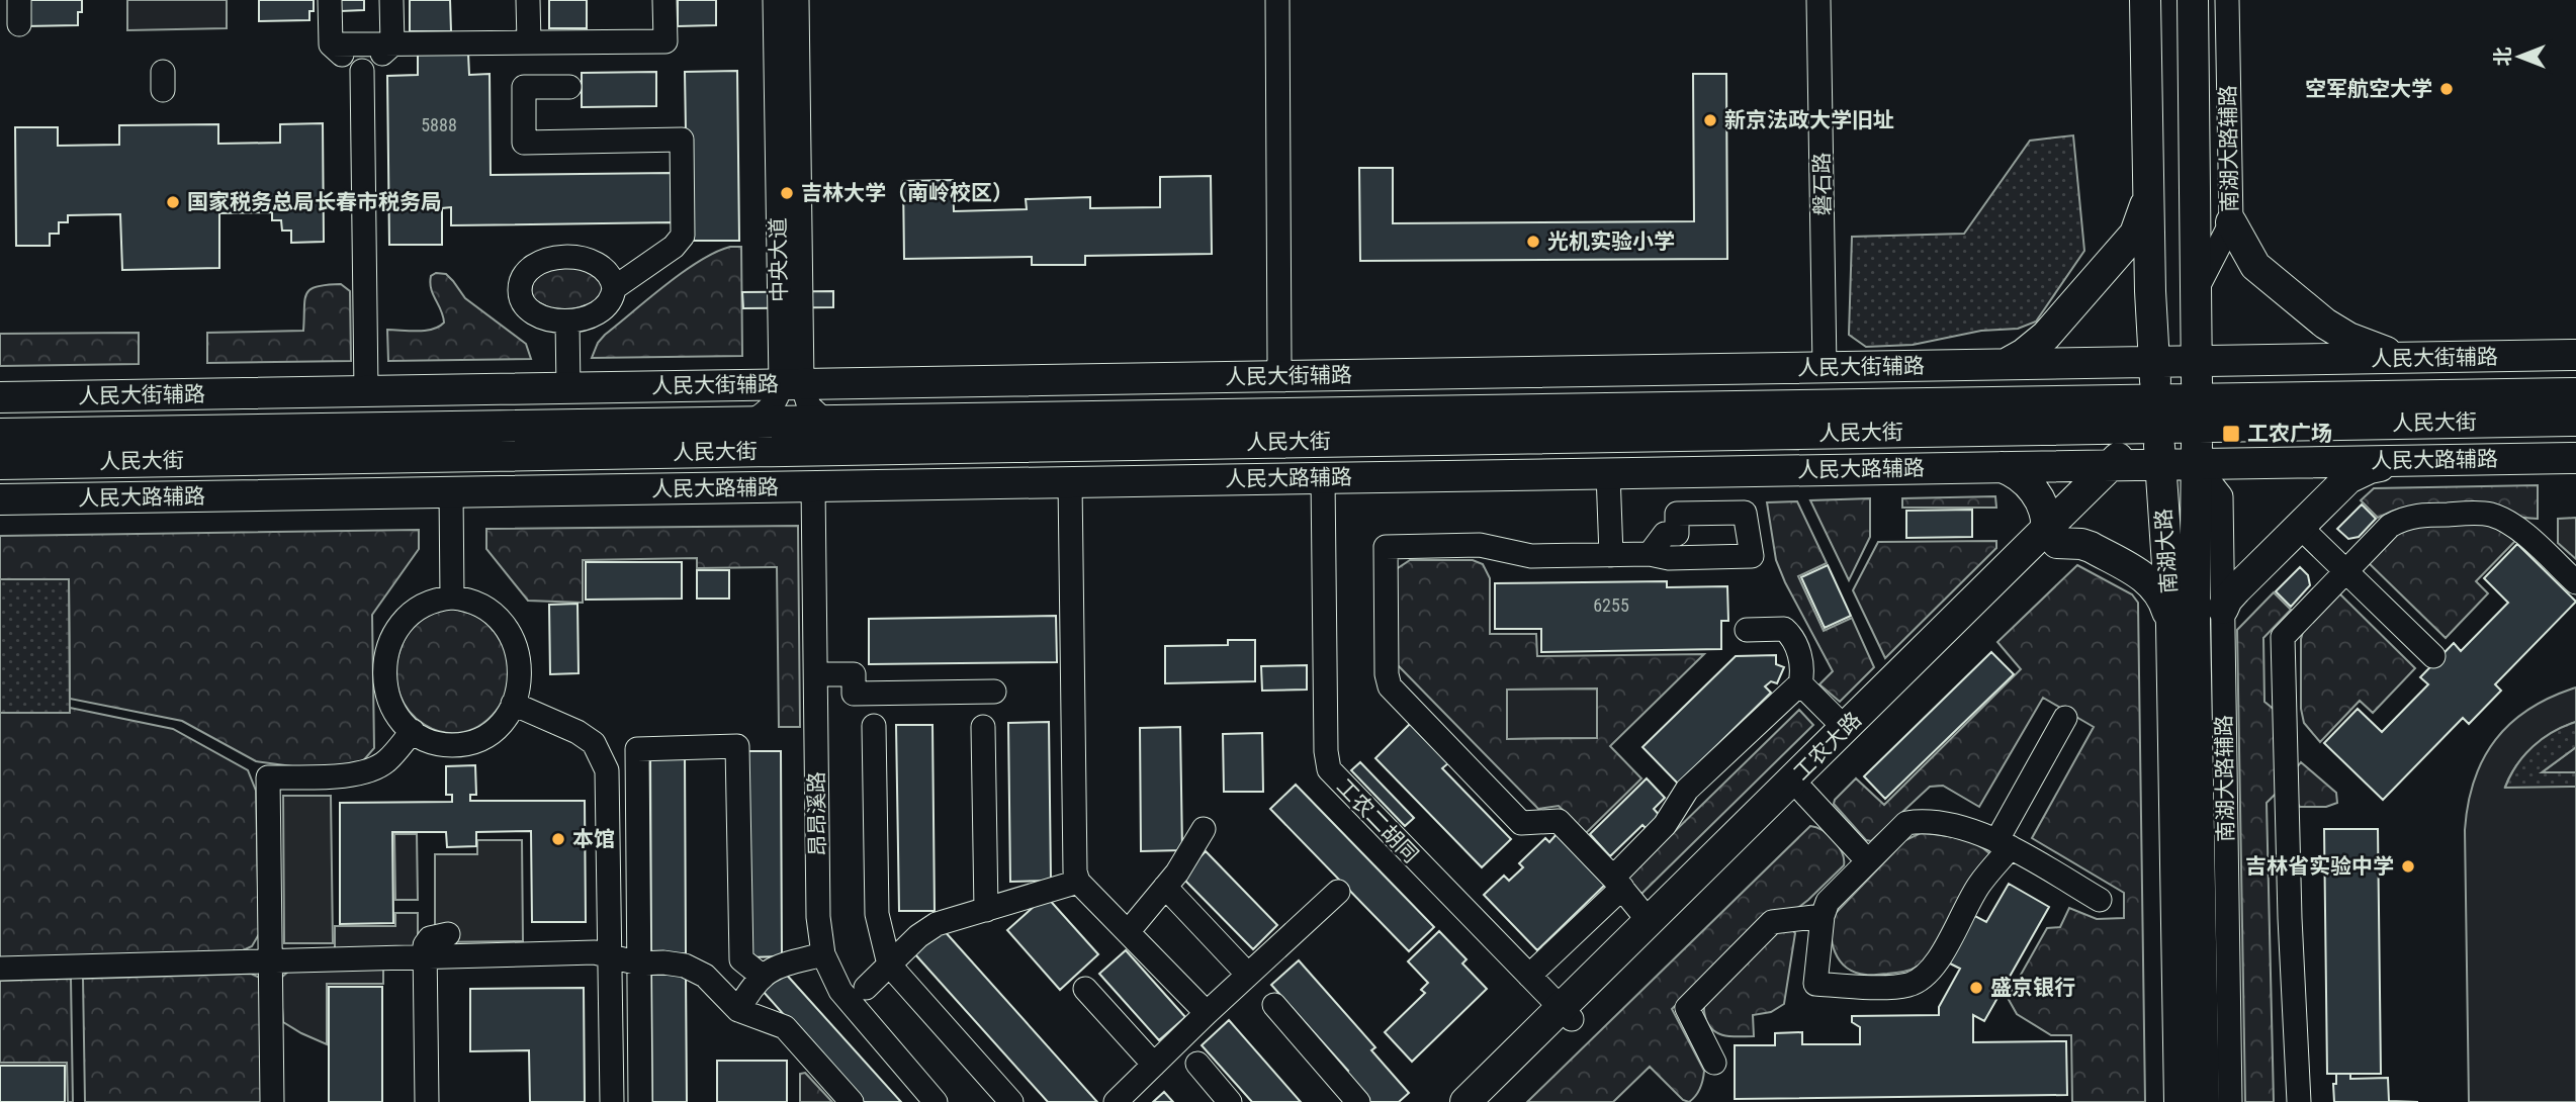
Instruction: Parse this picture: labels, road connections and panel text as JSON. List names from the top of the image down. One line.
{"streets":{"main road":["人民大街辅路","人民大街","人民大路辅路","南湖大路","工农大路"],"street":["南湖大路辅路","磐石路","中央大道","昂昂溪路","工农二胡同"]},"crossings":[["南湖大路辅路","人民大路辅路"],["南湖大路辅路","南湖大路"],["磐石路","人民大街辅路"],["中央大道","人民大街辅路"],["中央大道","人民大街"],["人民大街辅路","南湖大路"],["人民大街","人民大路辅路"],["人民大街","南湖大路"],["人民大街","工农大路"],["人民大路辅路","南湖大路"],["人民大路辅路","工农大路"],["人民大路辅路","昂昂溪路"],["人民大路辅路","工农二胡同"],["南湖大路","工农大路"],["工农大路","工农二胡同"]],"places":{"other":["空军航空大学","新京法政大学旧址","吉林大学（南岭校区）","国家税务总局长春市税务局","光机实验小学","本馆","吉林省实验中学","盛京银行"],"transit":["工农广场"]},"house_numbers":["5888","6255"],"north":"left"}
